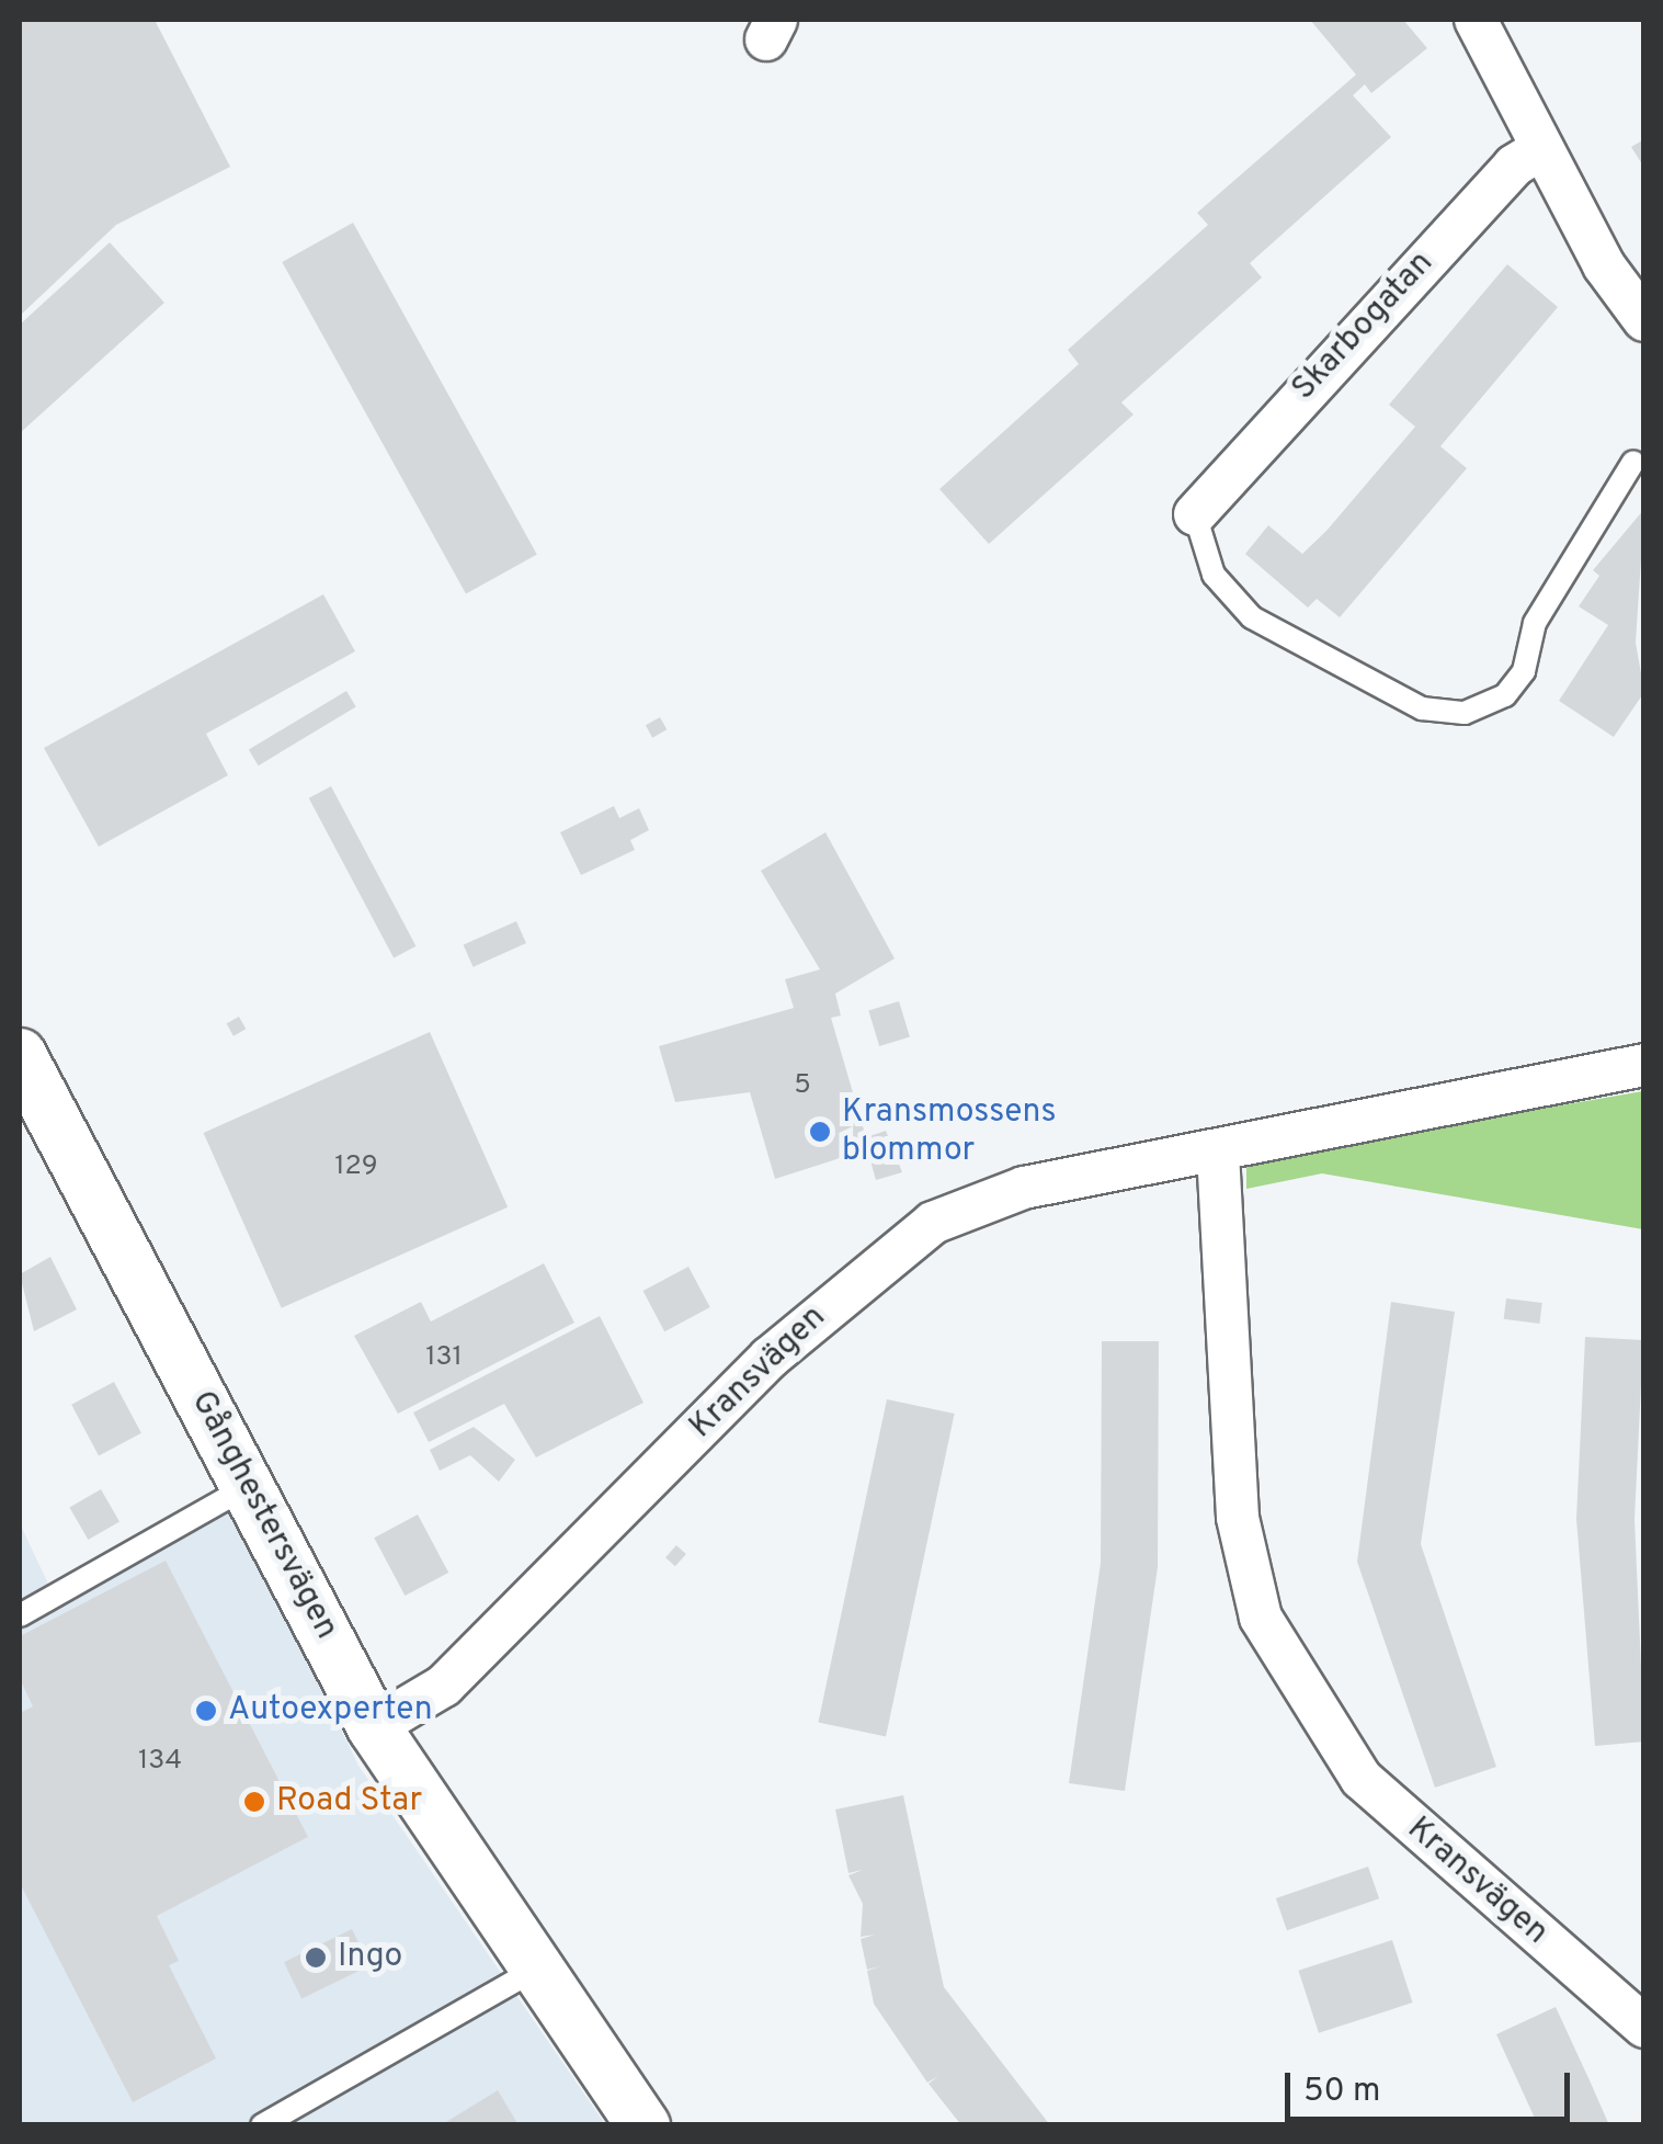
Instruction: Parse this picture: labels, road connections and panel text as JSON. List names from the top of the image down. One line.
{"streets":{"street":["Skarbogatan","Kransvägen","Gånghestersvägen"]},"crossings":[["Kransvägen","Gånghestersvägen"]],"places":["Kransmossens blommor","Autoexperten","Road Star","Ingo"],"house_numbers":["5","129","131","134"],"scale_bar":"50 m"}
